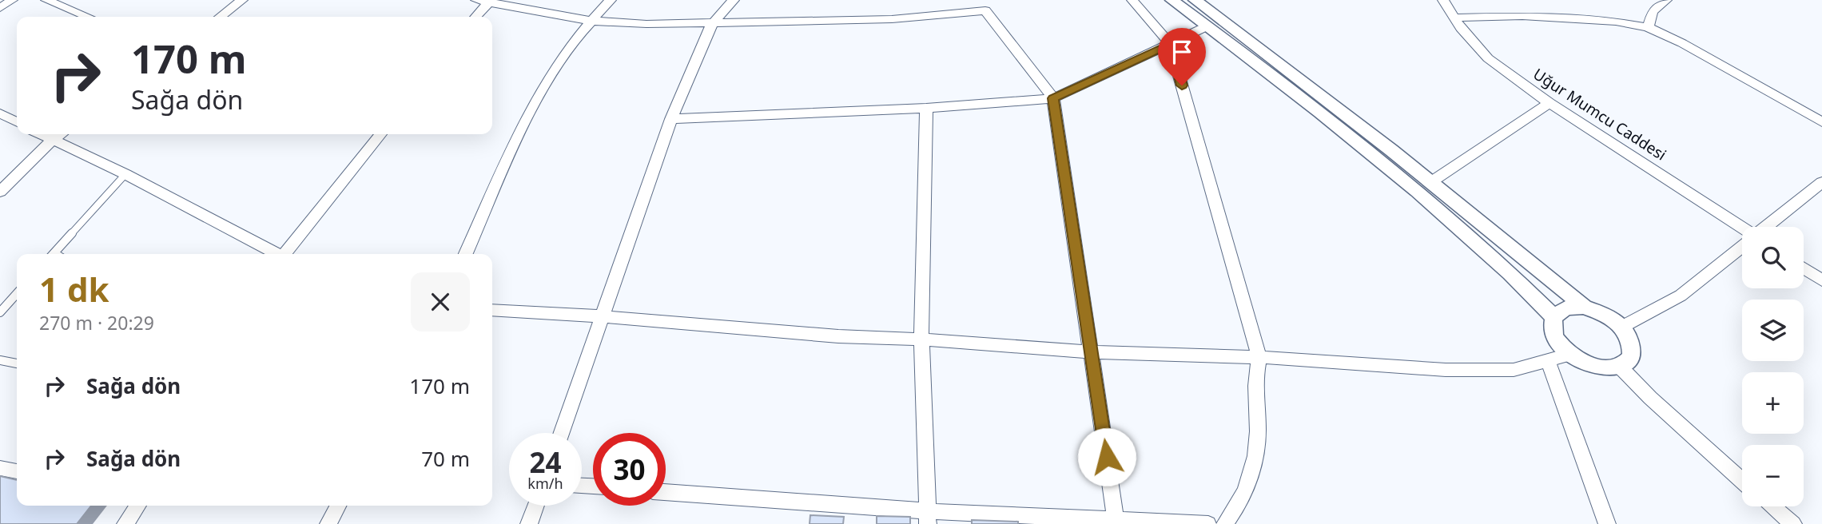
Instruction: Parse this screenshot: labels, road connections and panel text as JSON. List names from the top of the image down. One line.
{"streets":{"street":["Uğur Mumcu Caddesi"]},"page":{"turn":["170 m","Sağa dön"],"map_buttons":["+","−"],"heading":["1 dk","270 m · 20:29"],"list":[{"name":"Sağa dön","value":"170 m"},{"name":"Sağa dön","value":"70 m"}],"speed":"24 km/h","limit":"30"}}
